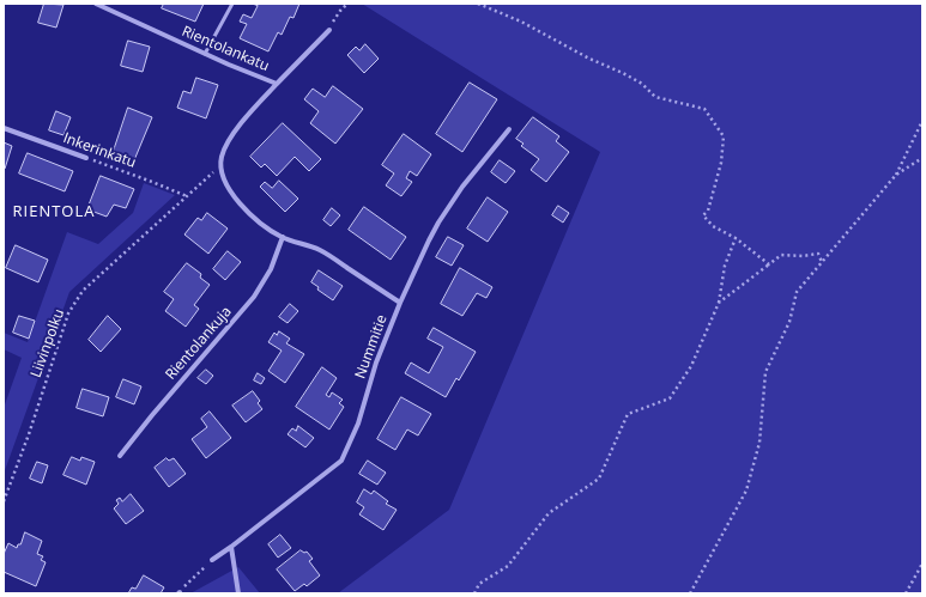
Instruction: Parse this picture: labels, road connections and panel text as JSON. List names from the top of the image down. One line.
{"streets":{"street":["Rientolankatu","Inkerinkatu","Rientolankuja","Nummitie"],"path":["Liivinpolku"]},"crossings":[["Rientolankatu","Liivinpolku"],["Inkerinkatu","Liivinpolku"]],"districts":["RIENTOLA"]}
